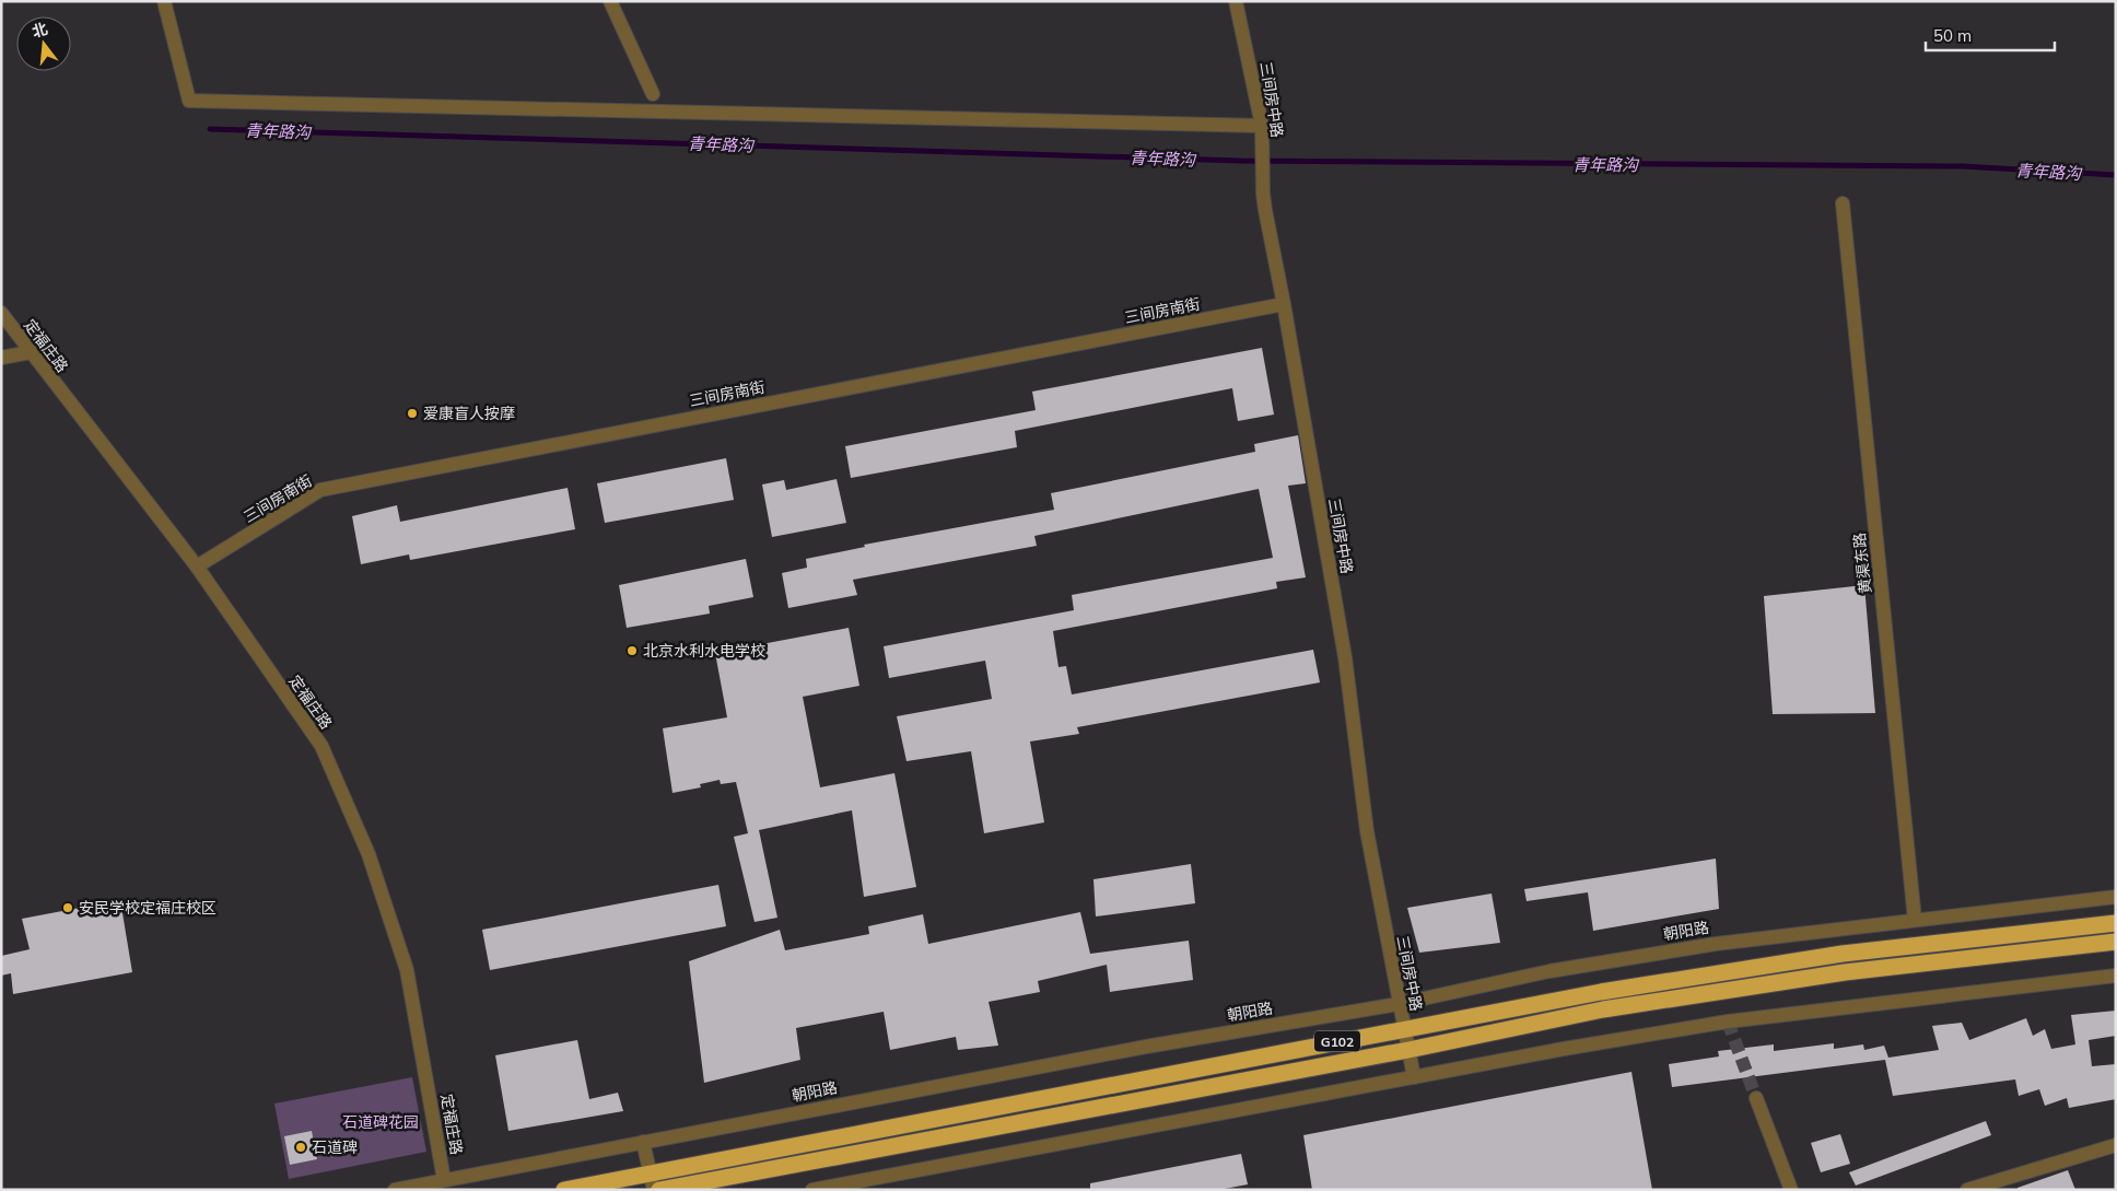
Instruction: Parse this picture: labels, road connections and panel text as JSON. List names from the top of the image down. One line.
{"streets":{"highway":["G102"],"street":["三间房中路","三间房南街","定福庄路","黄渠东路","朝阳路"]},"crossings":[["三间房中路","三间房南街"],["三间房中路","朝阳路"],["三间房中路","G102"],["三间房南街","定福庄路"],["定福庄路","朝阳路"],["黄渠东路","朝阳路"]],"water":["青年路沟"],"parks":["石道碑花园"],"places":["爱康盲人按摩","北京水利水电学校","安民学校定福庄校区","石道碑"],"scale_bar":"50 m","north":"top"}
